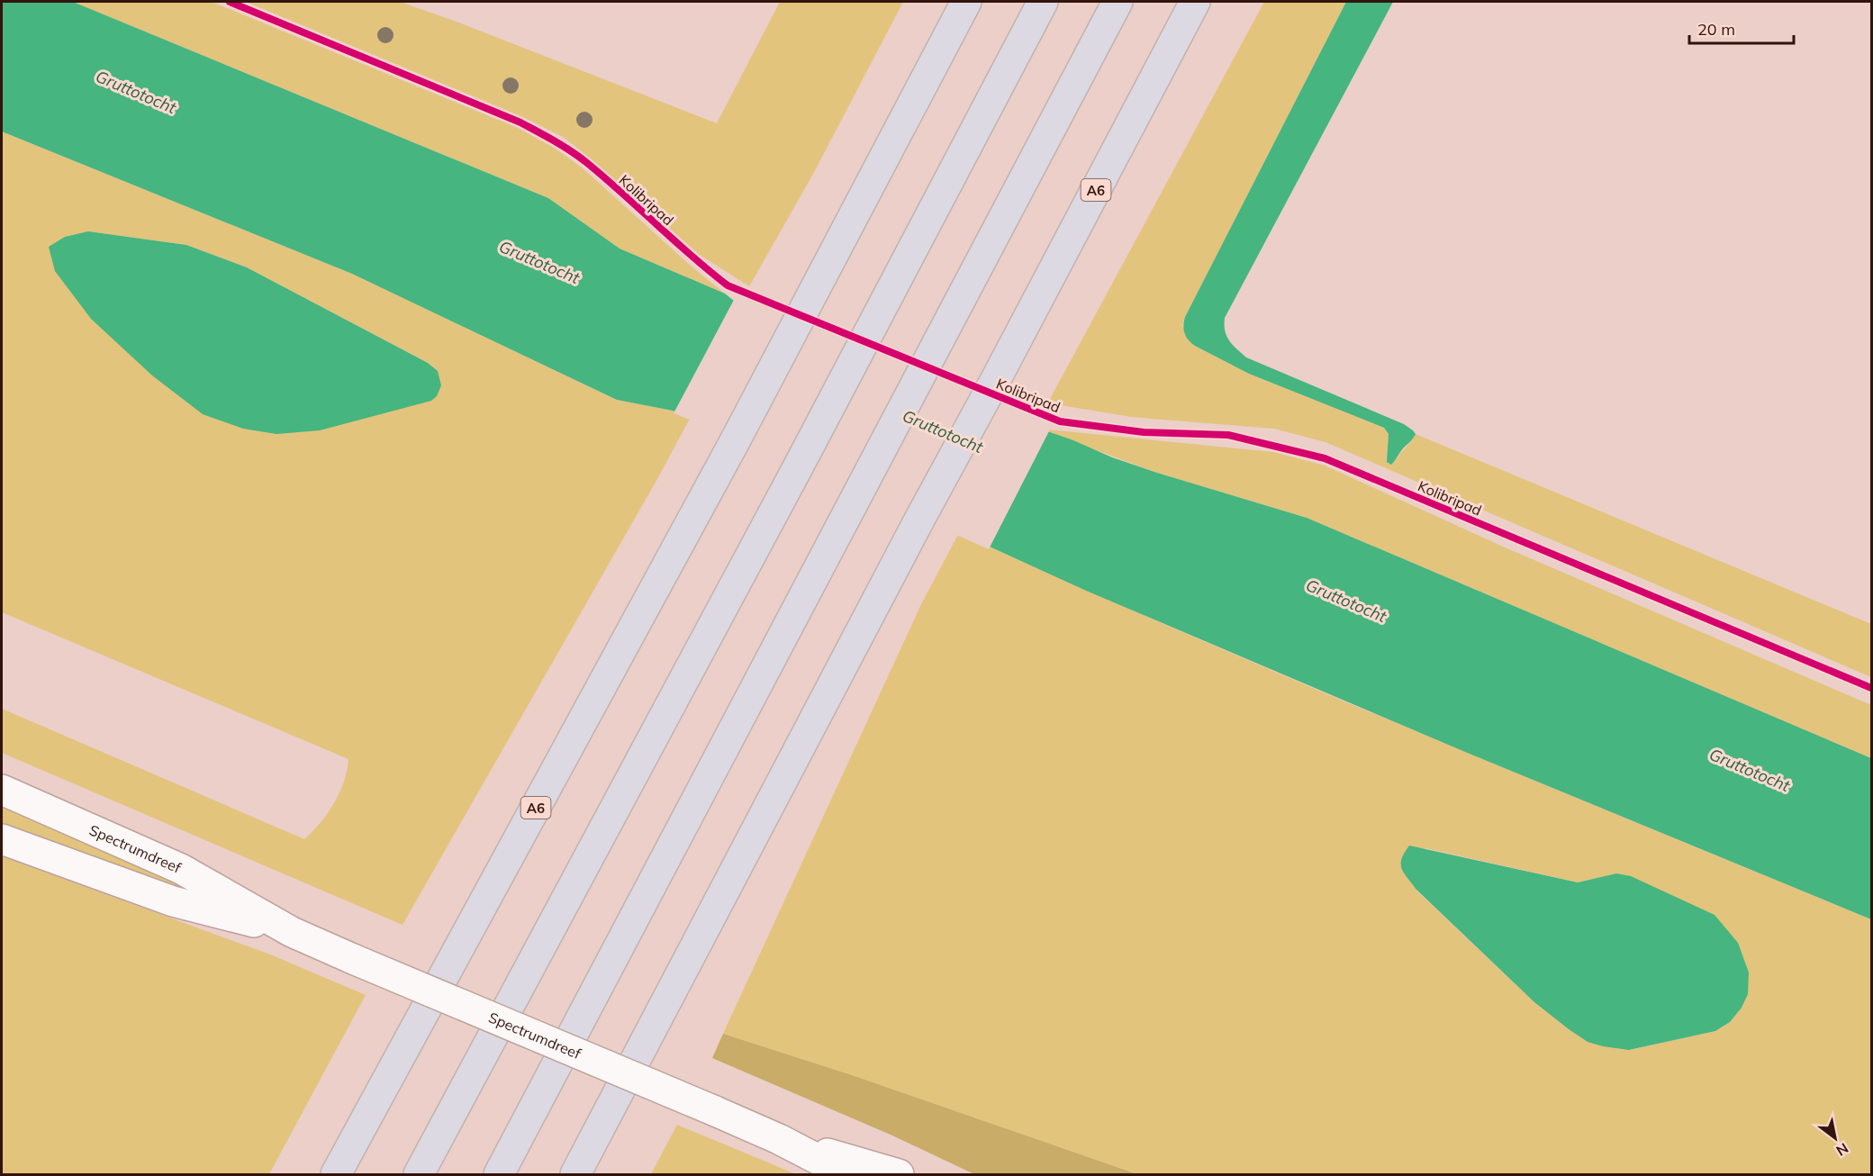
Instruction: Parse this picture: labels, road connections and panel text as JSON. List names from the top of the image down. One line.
{"streets":{"highway":["A6"],"main road":["Spectrumdreef"],"cycle path":["Kolibripad"]},"water":["Gruttotocht"],"scale_bar":"20 m","north":"bottom right"}
